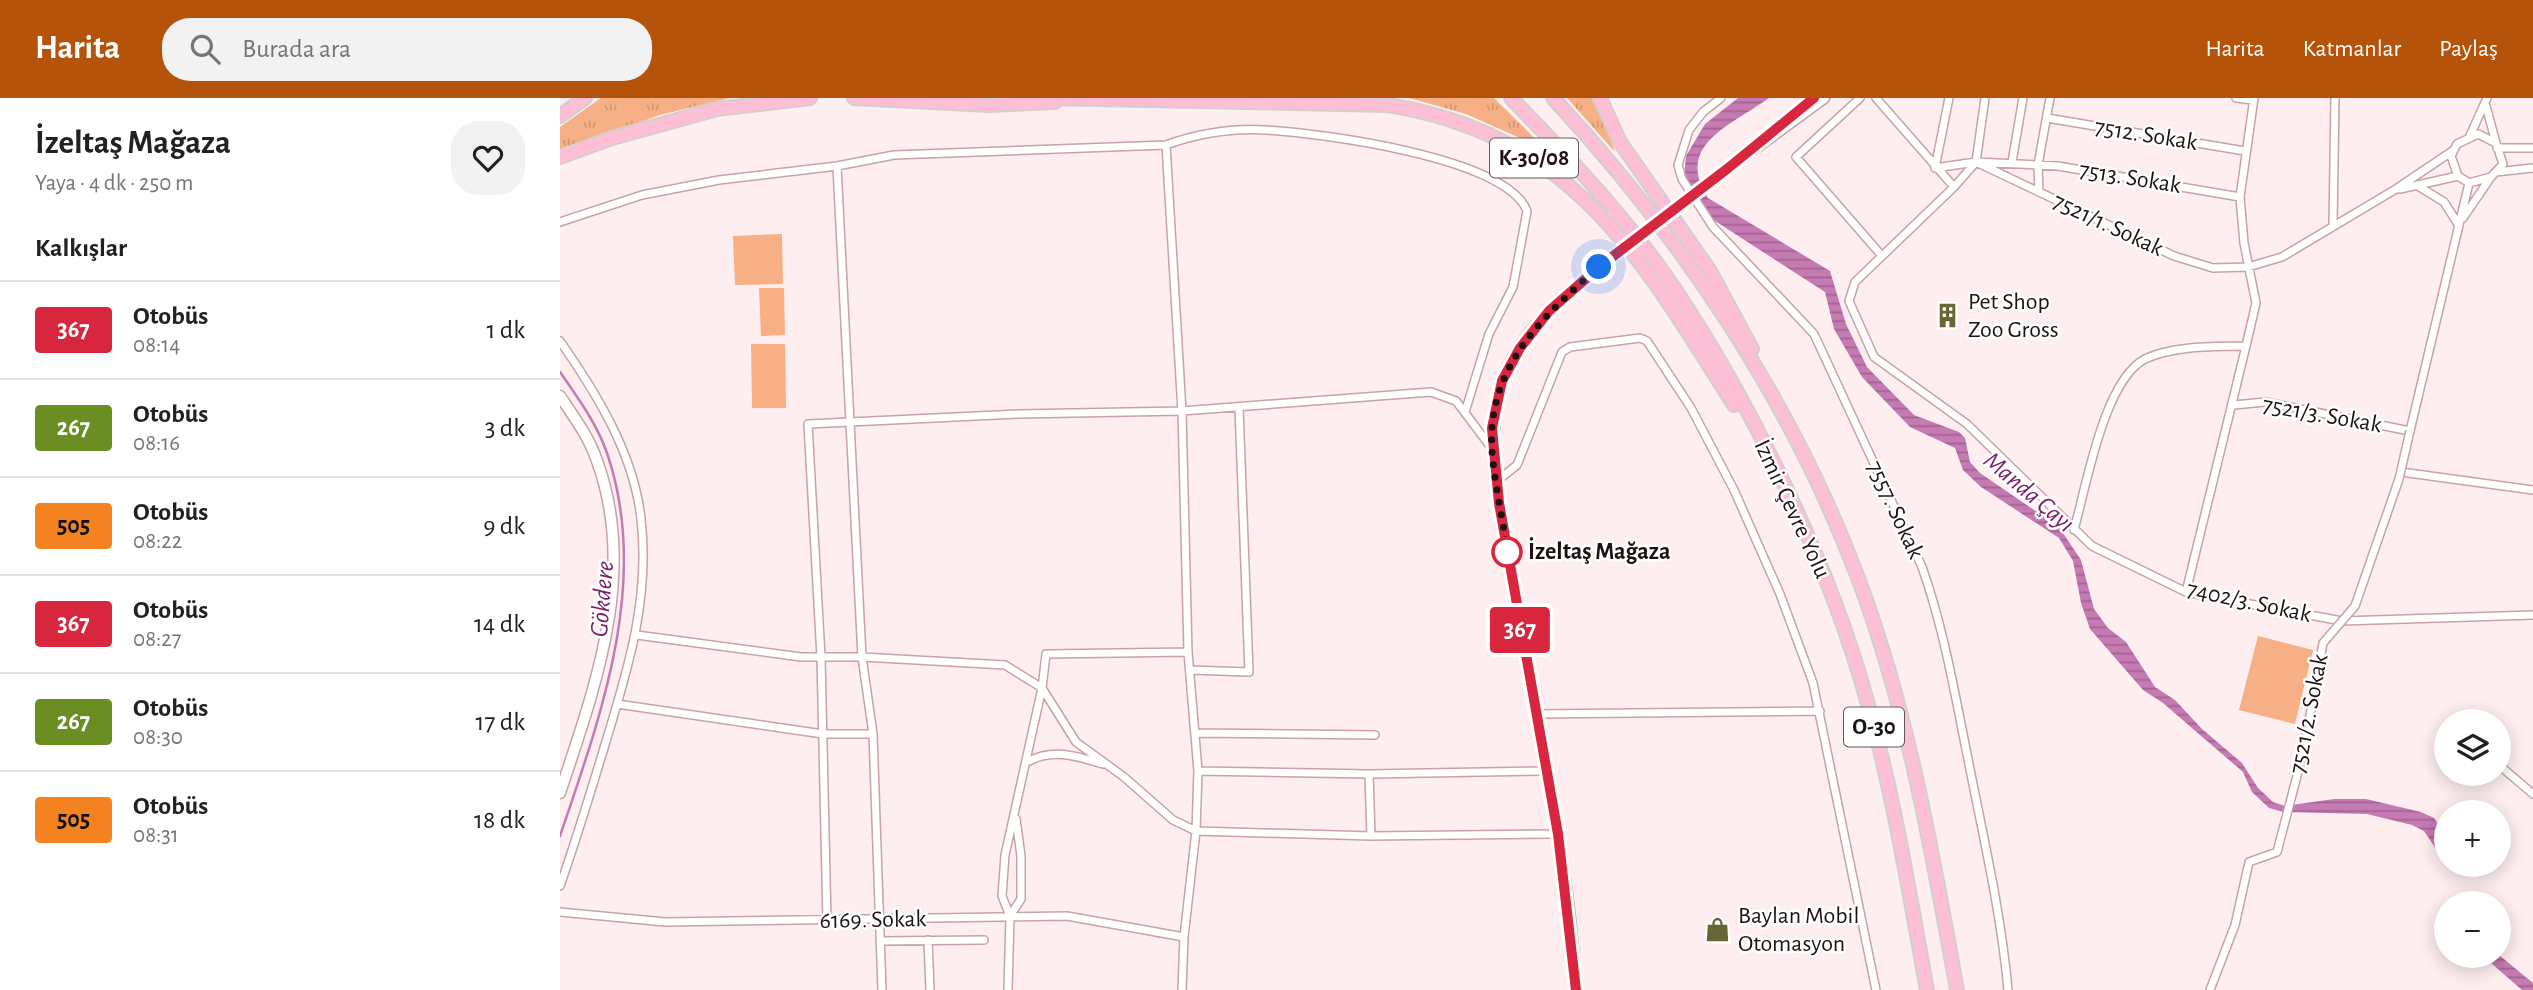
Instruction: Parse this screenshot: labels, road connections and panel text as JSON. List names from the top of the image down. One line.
{"streets":{"highway":["K-30/08","İzmir Çevre Yolu","O-30"],"street":["7512. Sokak","7513. Sokak","7521/1. Sokak","7521/3. Sokak","7557. Sokak","7402/3. Sokak","7521/2. Sokak","6169. Sokak"]},"crossings":[["K-30/08","İzmir Çevre Yolu"],["7513. Sokak","7521/1. Sokak"],["7521/1. Sokak","7521/2. Sokak"],["7521/3. Sokak","7521/2. Sokak"],["7402/3. Sokak","7521/2. Sokak"]],"water":["Manda Çayı","Gökdere"],"places":{"building":["Pet Shop Zoo Gross"],"other":["İzeltaş Mağaza"],"shop":["Baylan Mobil Otomasyon"]},"lines":["bus line 367"],"page":{"header":"Harita","search":"Burada ara","nav":["Harita","Katmanlar","Paylaş"],"heading":[["İzeltaş Mağaza","Yaya · 4 dk · 250 m"],"Kalkışlar"],"on_map":"367","list":[{"mark":"367","name":"Otobüs","note":"08:14","value":"1 dk"},{"mark":"267","name":"Otobüs","note":"08:16","value":"3 dk"},{"mark":"505","name":"Otobüs","note":"08:22","value":"9 dk"},{"mark":"367","name":"Otobüs","note":"08:27","value":"14 dk"},{"mark":"267","name":"Otobüs","note":"08:30","value":"17 dk"},{"mark":"505","name":"Otobüs","note":"08:31","value":"18 dk"}],"map_buttons":["+","−"]}}
